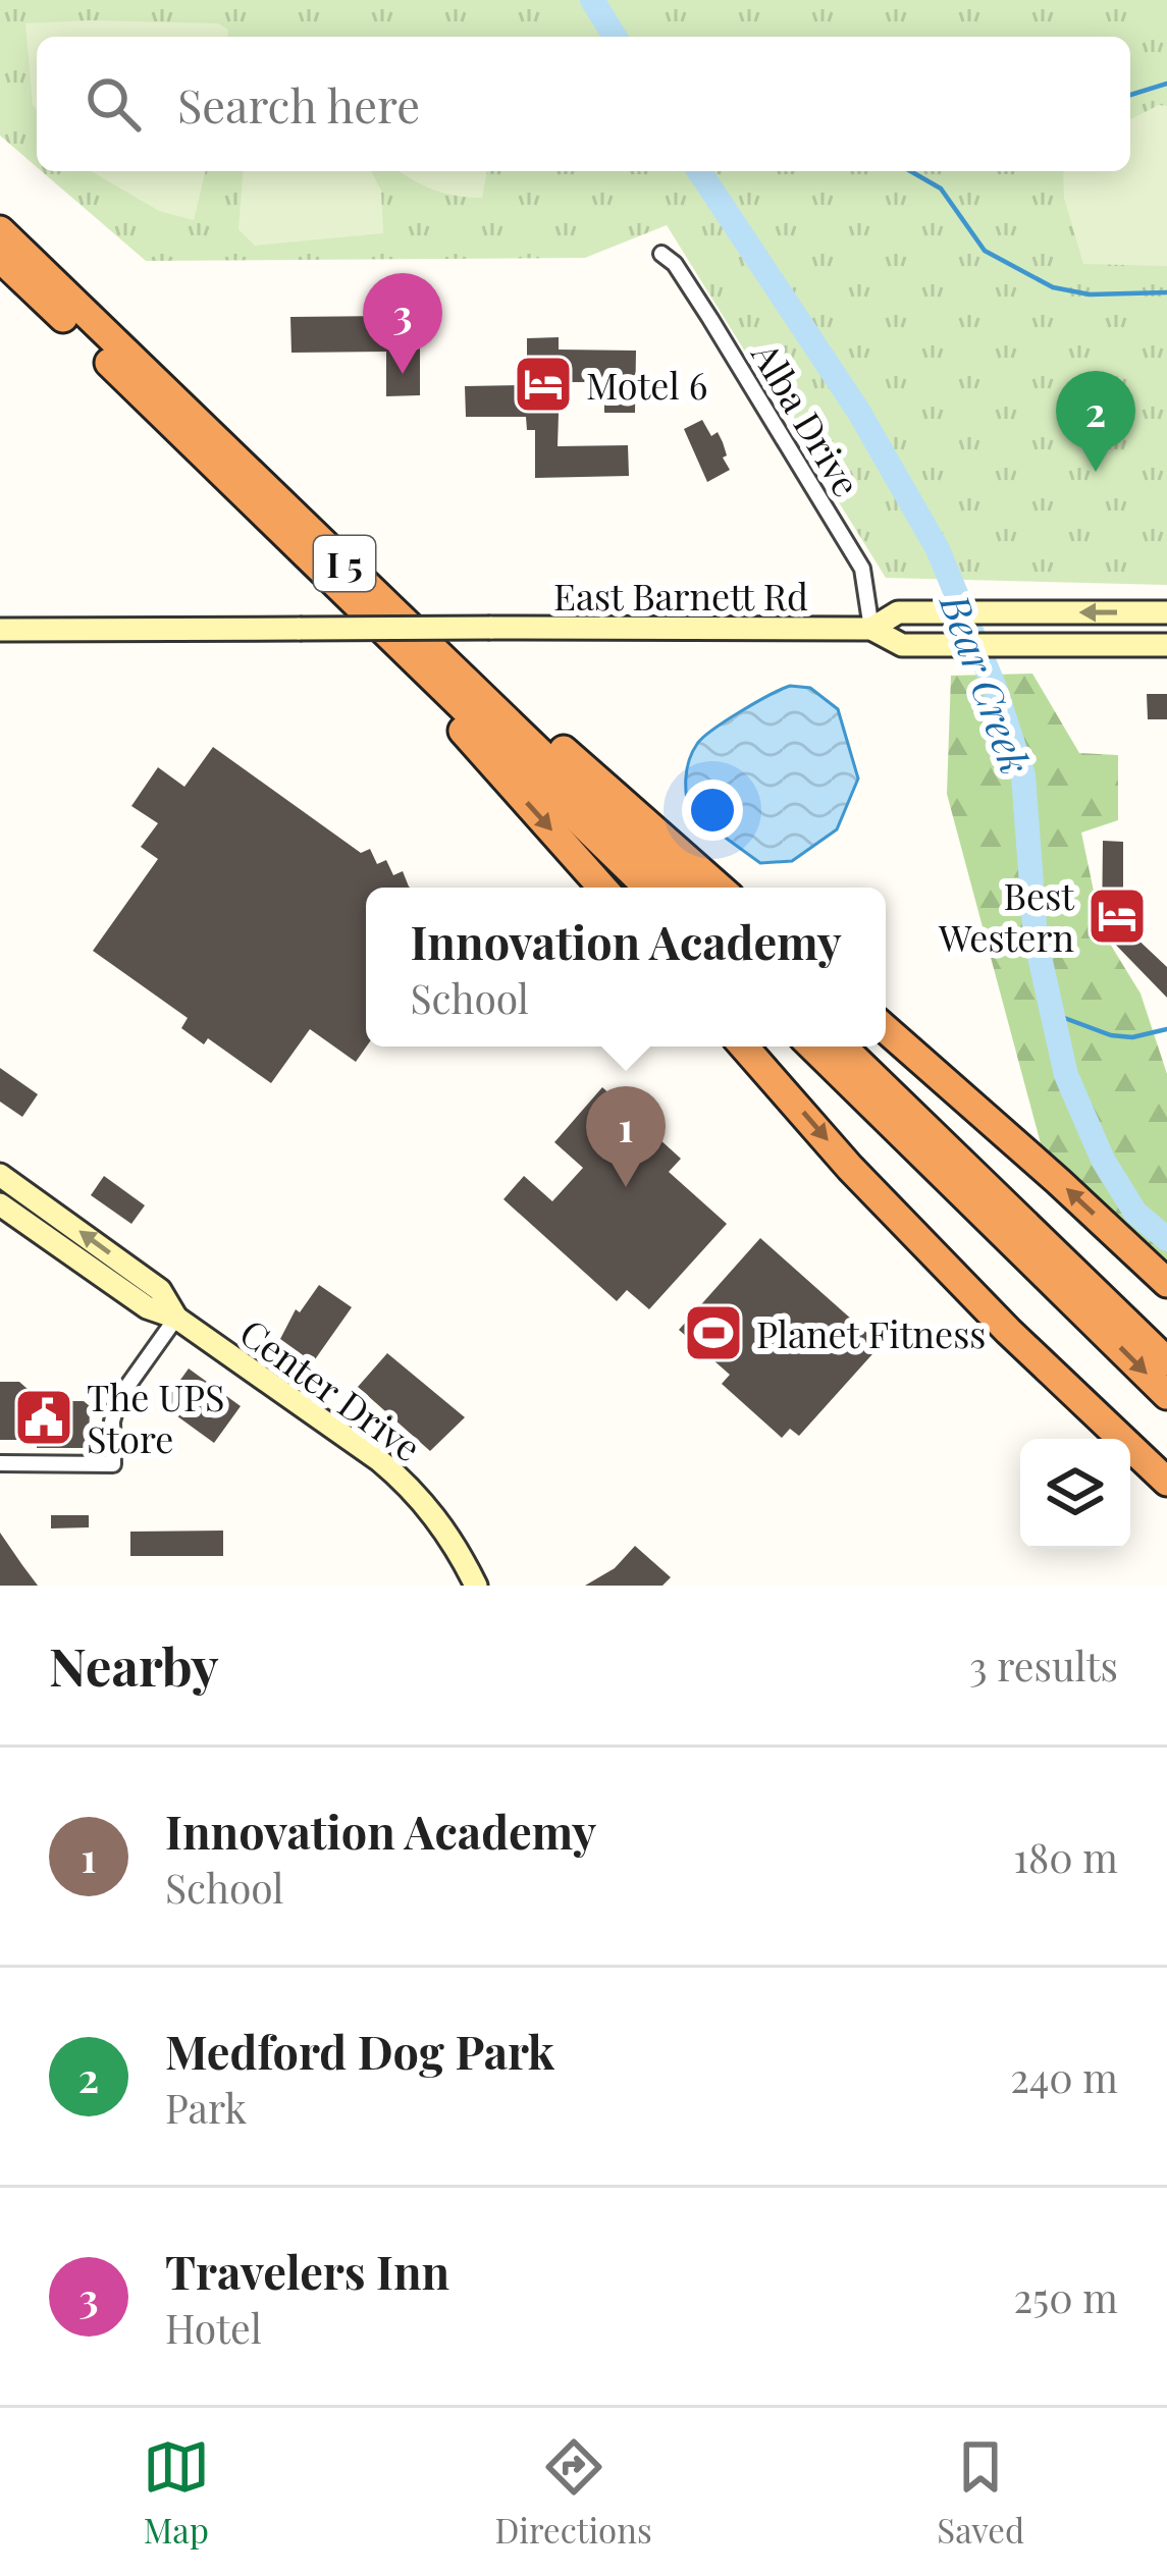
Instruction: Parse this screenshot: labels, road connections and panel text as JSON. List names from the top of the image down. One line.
{"streets":{"highway":["I 5"],"main road":["East Barnett Rd","Center Drive"],"street":["Alba Drive"]},"crossings":[["Alba Drive","East Barnett Rd"]],"water":["Bear Creek"],"places":{"hotel":["Motel 6","Best Western"],"sports":["Planet Fitness"],"public building":["The UPS Store"]},"page":{"search":"Search here","pins":["3","2","1"],"popup":["Innovation Academy","School"],"heading":["Nearby","3 results"],"list":[{"mark":"1","name":"Innovation Academy","note":"School","value":"180 m"},{"mark":"2","name":"Medford Dog Park","note":"Park","value":"240 m"},{"mark":"3","name":"Travelers Inn","note":"Hotel","value":"250 m"}],"nav":["Map","Directions","Saved"]}}
